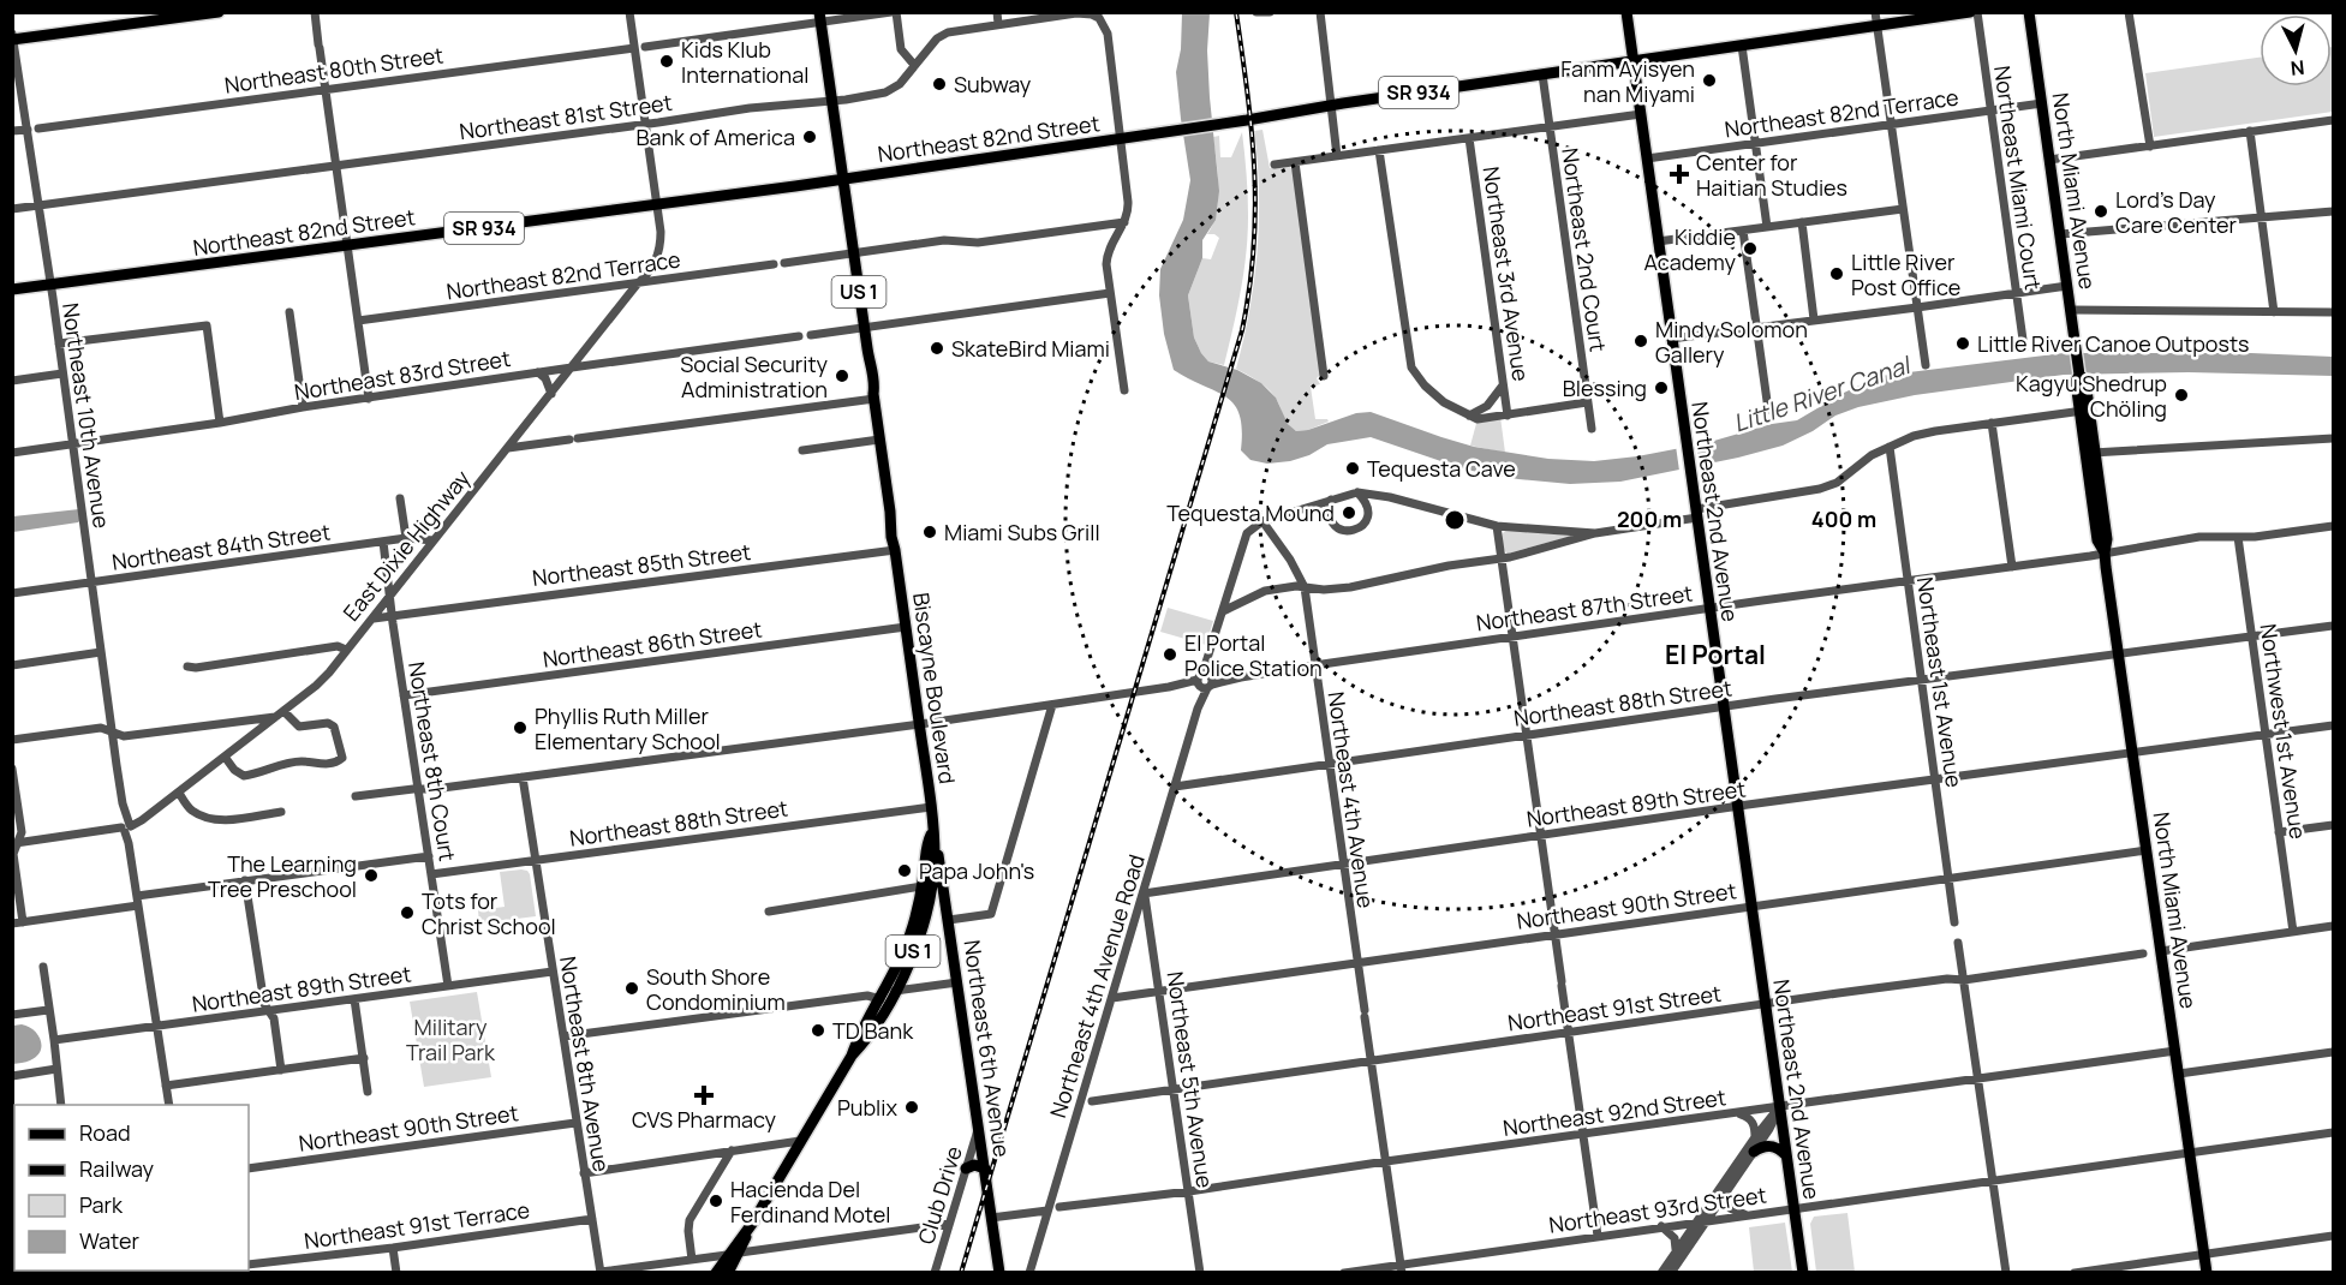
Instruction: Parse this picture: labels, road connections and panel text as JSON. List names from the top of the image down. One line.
{"streets":{"main road":["SR 934","Northeast 82nd Street","North Miami Avenue","US 1","Northeast 2nd Avenue","Biscayne Boulevard","Northeast 6th Avenue"],"street":["Northeast 80th Street","Northeast 82nd Terrace","Northeast 81st Street","Northeast Miami Court","Northeast 2nd Court","Northeast 3rd Avenue","Northeast 83rd Street","Northeast 10th Avenue","East Dixie Highway","Northeast 84th Street","Northeast 85th Street","Northeast 87th Street","Northeast 86th Street","Northeast 1st Avenue","Northeast 88th Street","Northwest 1st Avenue","Northeast 8th Court","Northeast 4th Avenue","Northeast 89th Street","Northeast 90th Street","Northeast 4th Avenue Road","Northeast 91st Street","Northeast 8th Avenue","Northeast 5th Avenue","Northeast 92nd Street","Club Drive","Northeast 93rd Street","Northeast 91st Terrace"]},"crossings":[["Northeast 82nd Terrace","Northeast Miami Court"],["Northeast 82nd Terrace","North Miami Avenue"],["Northeast 82nd Terrace","Northeast 2nd Avenue"],["Northeast 82nd Terrace","East Dixie Highway"],["Northeast 81st Street","Northeast 82nd Street"],["Northeast 81st Street","Northeast 10th Avenue"],["Northeast 81st Street","Biscayne Boulevard"],["Northeast 82nd Street","Northeast 2nd Court"],["Northeast 82nd Street","Northeast 10th Avenue"],["Northeast 82nd Street","Northeast 2nd Avenue"],["Northeast 82nd Street","East Dixie Highway"],["Northeast 82nd Street","Biscayne Boulevard"],["North Miami Avenue","Northeast 87th Street"],["North Miami Avenue","Northeast 88th Street"],["North Miami Avenue","Northeast 89th Street"],["North Miami Avenue","Northeast 90th Street"],["North Miami Avenue","Northeast 92nd Street"],["North Miami Avenue","Northeast 93rd Street"],["Northeast 83rd Street","Northeast 10th Avenue"],["Northeast 83rd Street","East Dixie Highway"],["Northeast 10th Avenue","East Dixie Highway"],["Northeast 10th Avenue","Northeast 84th Street"],["Northeast 10th Avenue","Northeast 89th Street"],["Northeast 2nd Avenue","Northeast 87th Street"],["Northeast 2nd Avenue","Northeast 88th Street"],["Northeast 2nd Avenue","Northeast 89th Street"],["Northeast 2nd Avenue","Northeast 90th Street"],["Northeast 2nd Avenue","Northeast 91st Street"],["Northeast 2nd Avenue","Northeast 92nd Street"],["Northeast 2nd Avenue","Northeast 93rd Street"],["East Dixie Highway","Northeast 84th Street"],["East Dixie Highway","Northeast 85th Street"],["East Dixie Highway","Northeast 8th Court"],["Northeast 84th Street","Northeast 8th Court"],["Northeast 85th Street","Biscayne Boulevard"],["Northeast 85th Street","Northeast 8th Court"],["Northeast 87th Street","Northeast 1st Avenue"],["Northeast 87th Street","Biscayne Boulevard"],["Northeast 87th Street","Northwest 1st Avenue"],["Northeast 87th Street","Northeast 8th Court"],["Northeast 87th Street","Northeast 4th Avenue"],["Northeast 87th Street","Northeast 4th Avenue Road"],["Northeast 87th Street","Northeast 8th Avenue"],["Northeast 86th Street","Biscayne Boulevard"],["Northeast 86th Street","Northeast 8th Court"],["Northeast 1st Avenue","Northeast 88th Street"],["Northeast 1st Avenue","Northeast 89th Street"],["Northeast 1st Avenue","Northeast 90th Street"],["Biscayne Boulevard","Northeast 88th Street"],["Biscayne Boulevard","Northeast 6th Avenue"],["Northeast 88th Street","Northwest 1st Avenue"],["Northeast 88th Street","Northeast 8th Court"],["Northeast 88th Street","Northeast 4th Avenue"],["Northeast 88th Street","Northeast 4th Avenue Road"],["Northeast 88th Street","Northeast 8th Avenue"],["Northwest 1st Avenue","Northeast 89th Street"],["Northeast 8th Court","Northeast 89th Street"],["Northeast 4th Avenue","Northeast 89th Street"],["Northeast 4th Avenue","Northeast 90th Street"],["Northeast 4th Avenue","Northeast 4th Avenue Road"],["Northeast 4th Avenue","Northeast 91st Street"],["Northeast 4th Avenue","Northeast 92nd Street"],["Northeast 4th Avenue","Northeast 93rd Street"],["Northeast 89th Street","Northeast 4th Avenue Road"],["Northeast 89th Street","Northeast 8th Avenue"],["Northeast 89th Street","Northeast 5th Avenue"],["Northeast 90th Street","Northeast 4th Avenue Road"],["Northeast 90th Street","Northeast 8th Avenue"],["Northeast 90th Street","Northeast 5th Avenue"],["Northeast 4th Avenue Road","Northeast 5th Avenue"],["Northeast 91st Street","Northeast 5th Avenue"],["Northeast 6th Avenue","Club Drive"],["Northeast 8th Avenue","Northeast 91st Terrace"],["Northeast 5th Avenue","Northeast 92nd Street"]],"districts":["El Portal"],"water":["Little River Canal"],"parks":["Military Trail Park"],"places":{"other":["Kids Klub International","Fanm Ayisyen nan Miyami","Subway","Bank of America","Lord's Day Care Center","Kiddie Academy","Little River Post Office","Mindy Solomon Gallery","Little River Canoe Outposts","SkateBird Miami","Social Security Administration","Blessing","Kagyu Shedrup Chöling","Tequesta Cave","Tequesta Mound","Miami Subs Grill","El Portal Police Station","Phyllis Ruth Miller Elementary School","Papa John's","The Learning Tree Preschool","Tots for Christ School","South Shore Condominium","TD Bank","Publix","Hacienda Del Ferdinand Motel"],"health":["Center for Haitian Studies","CVS Pharmacy"]},"legend":["Road","Railway","Park","Water"],"north":"bottom","rings":["200 m","400 m"]}
